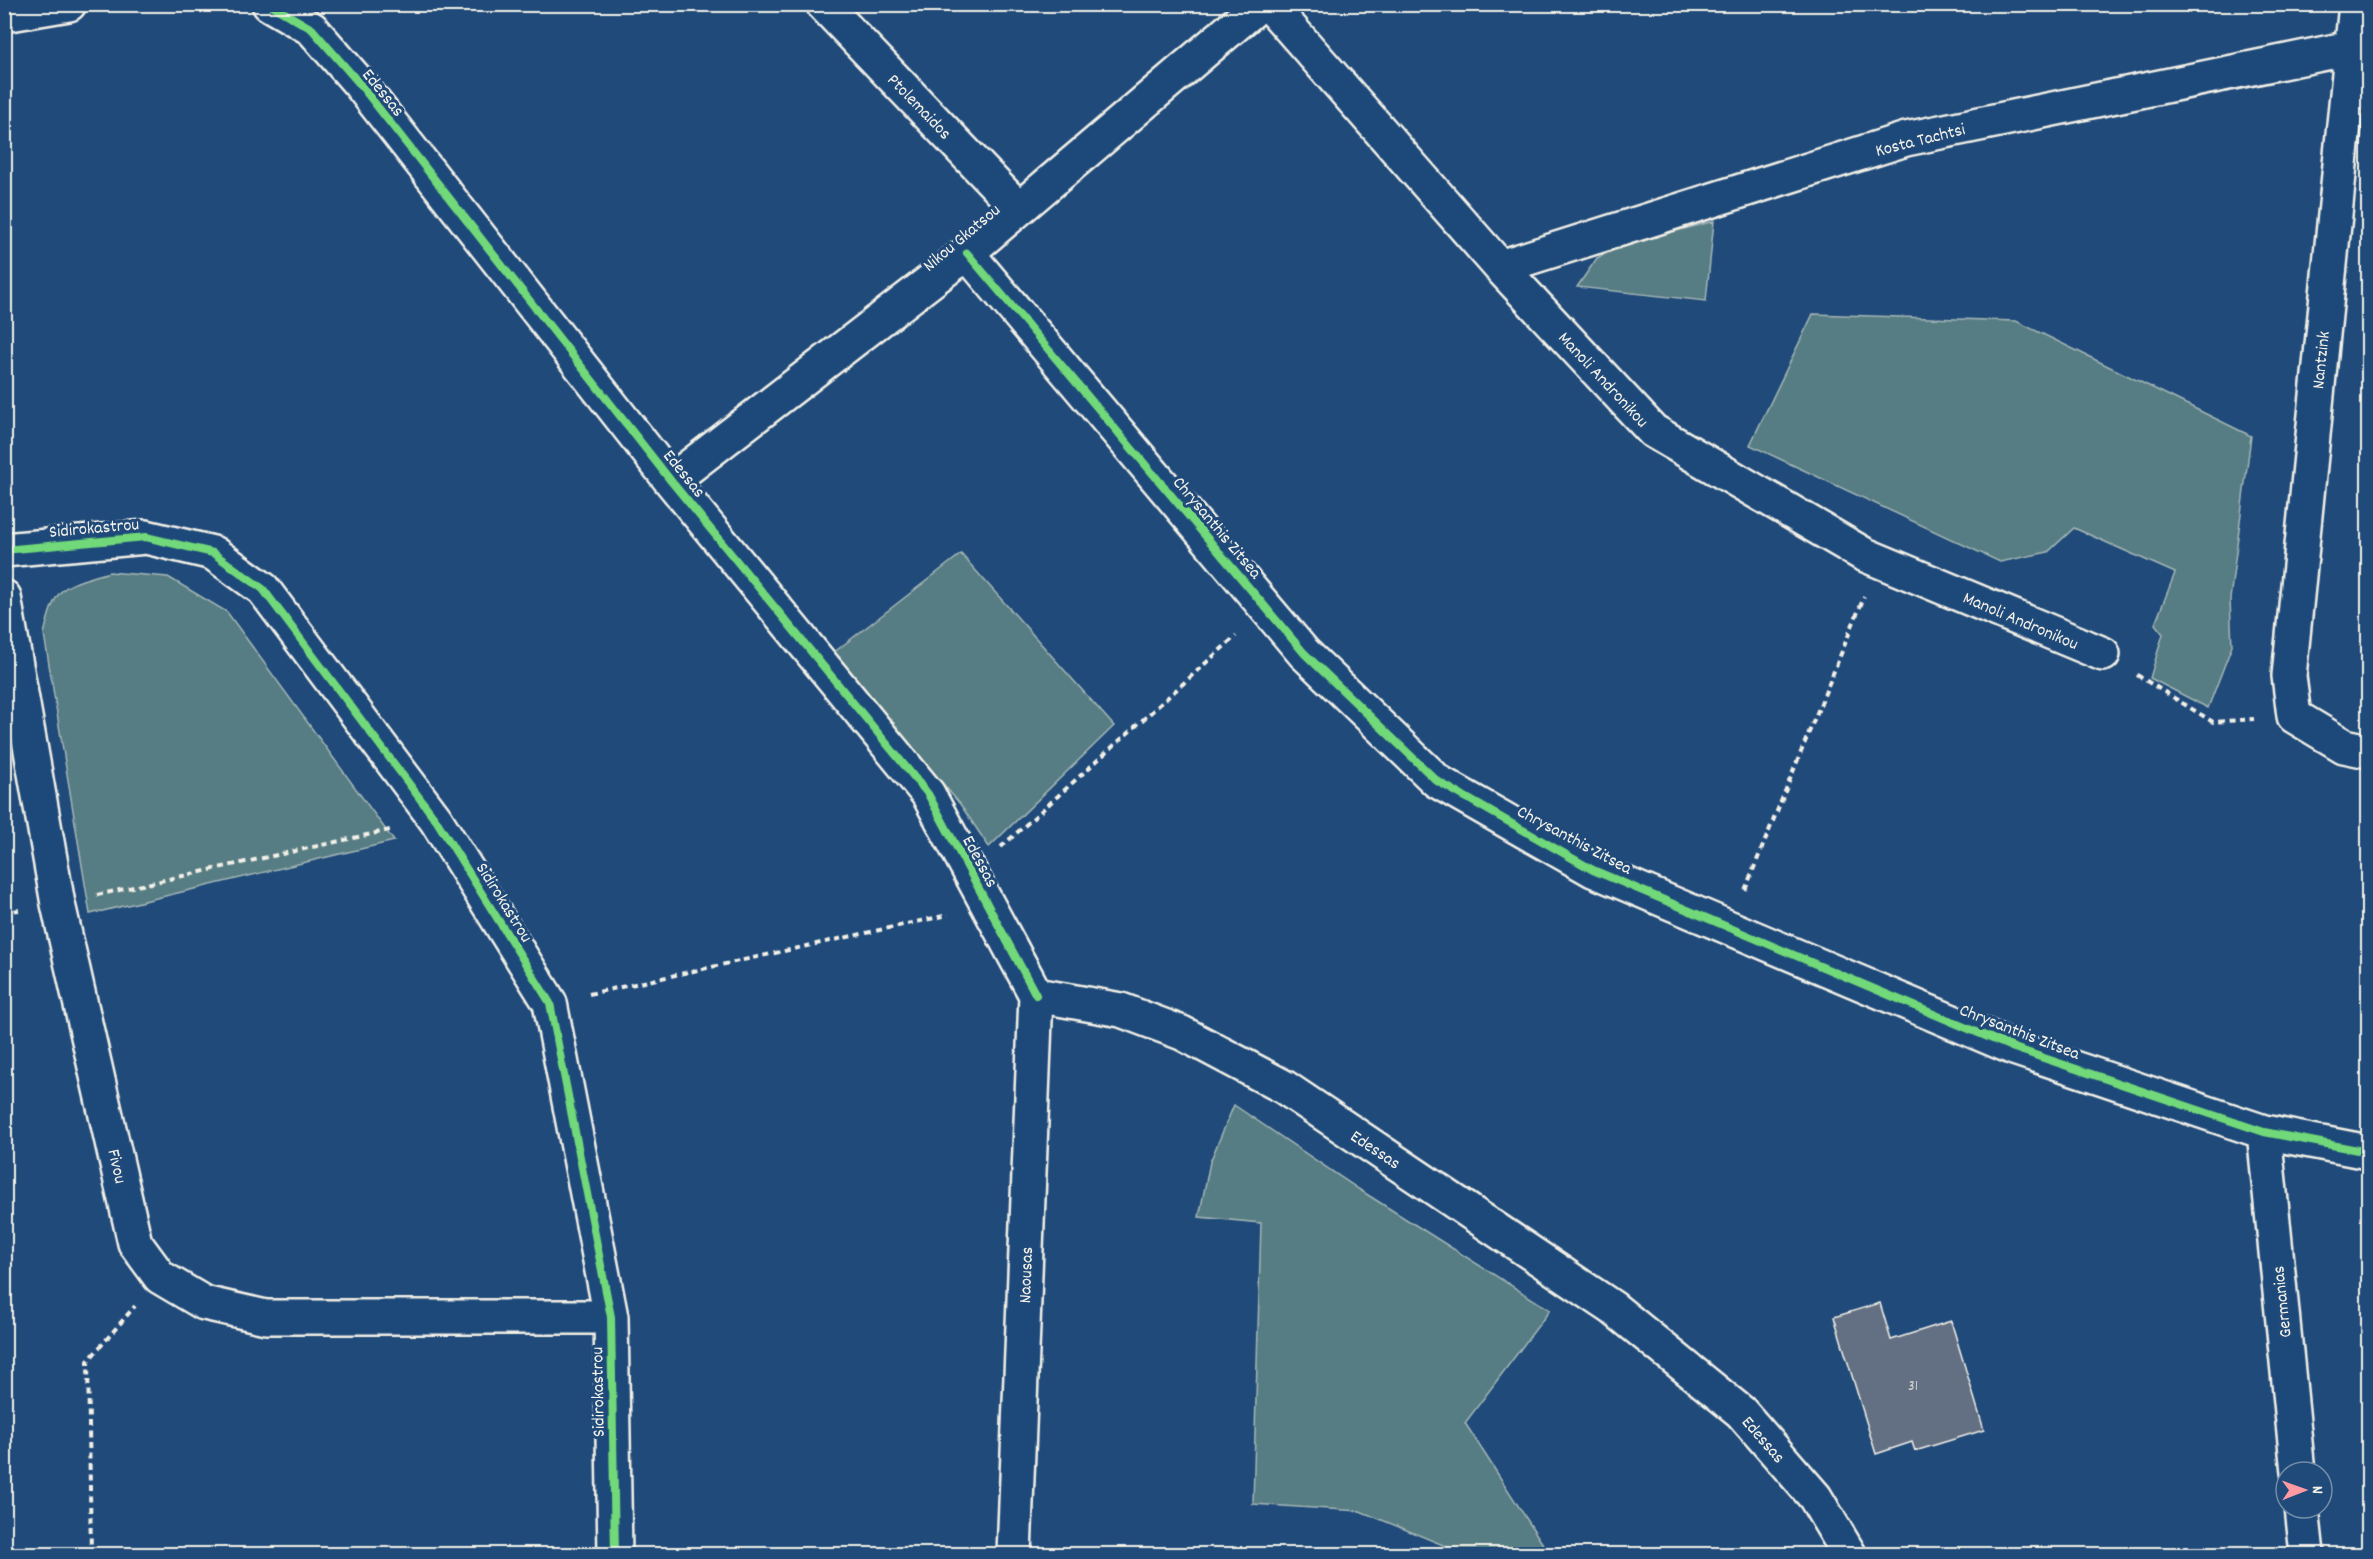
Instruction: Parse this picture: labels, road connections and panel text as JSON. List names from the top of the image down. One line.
{"streets":{"street":["Edessas","Ptolemaidos","Kosta Tachtsi","Nikou Gkatsou","Nantzink","Manoli Andronikou","Sidirokastrou","Chrysanthis Zitsea","Fivou","Naousas","Germanias"]},"crossings":[["Edessas","Nikou Gkatsou"],["Edessas","Naousas"],["Ptolemaidos","Nikou Gkatsou"],["Kosta Tachtsi","Nantzink"],["Kosta Tachtsi","Manoli Andronikou"],["Nikou Gkatsou","Chrysanthis Zitsea"],["Sidirokastrou","Fivou"],["Chrysanthis Zitsea","Germanias"]],"house_numbers":["31"],"north":"right"}
